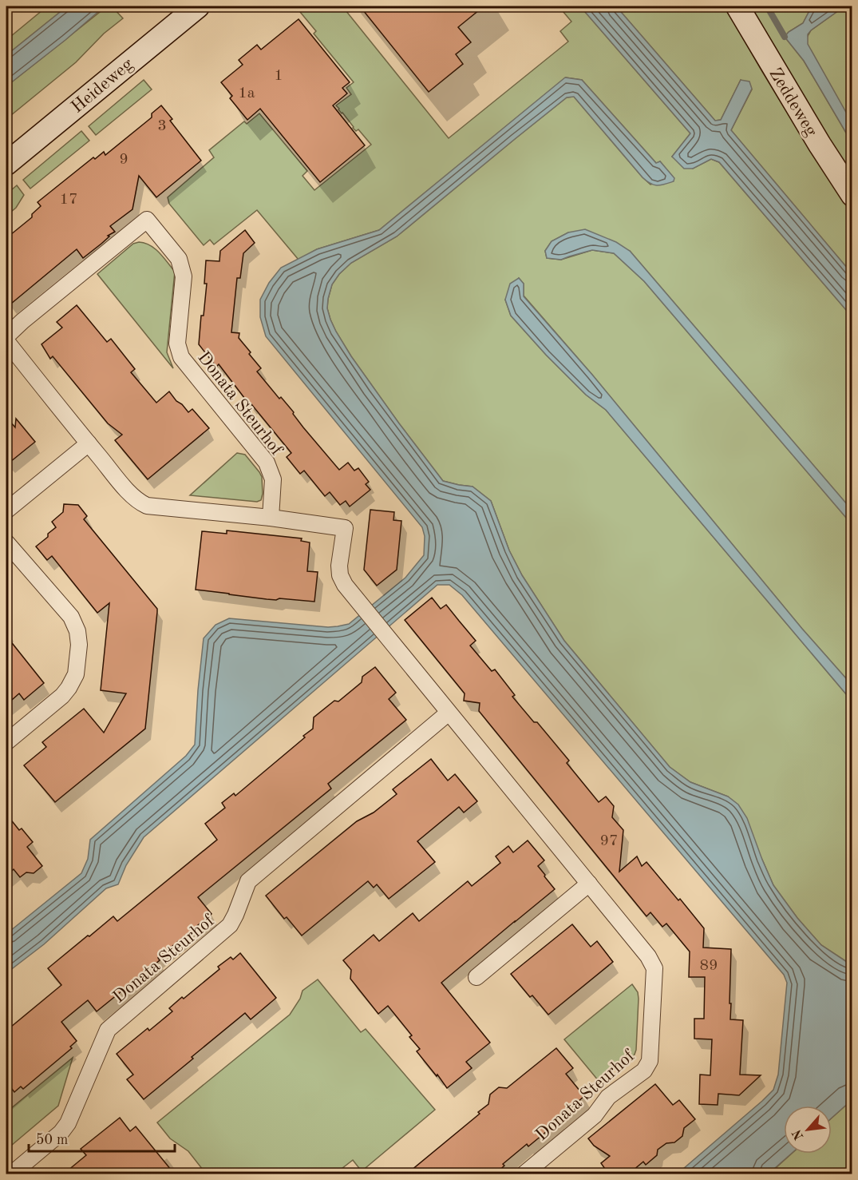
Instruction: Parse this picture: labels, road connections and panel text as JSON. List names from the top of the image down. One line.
{"streets":{"street":["Heideweg","Zeddeweg","Donata Steurhof"]},"house_numbers":["1","1a","3","9","17","97","89"],"scale_bar":"50 m","north":"bottom left"}
